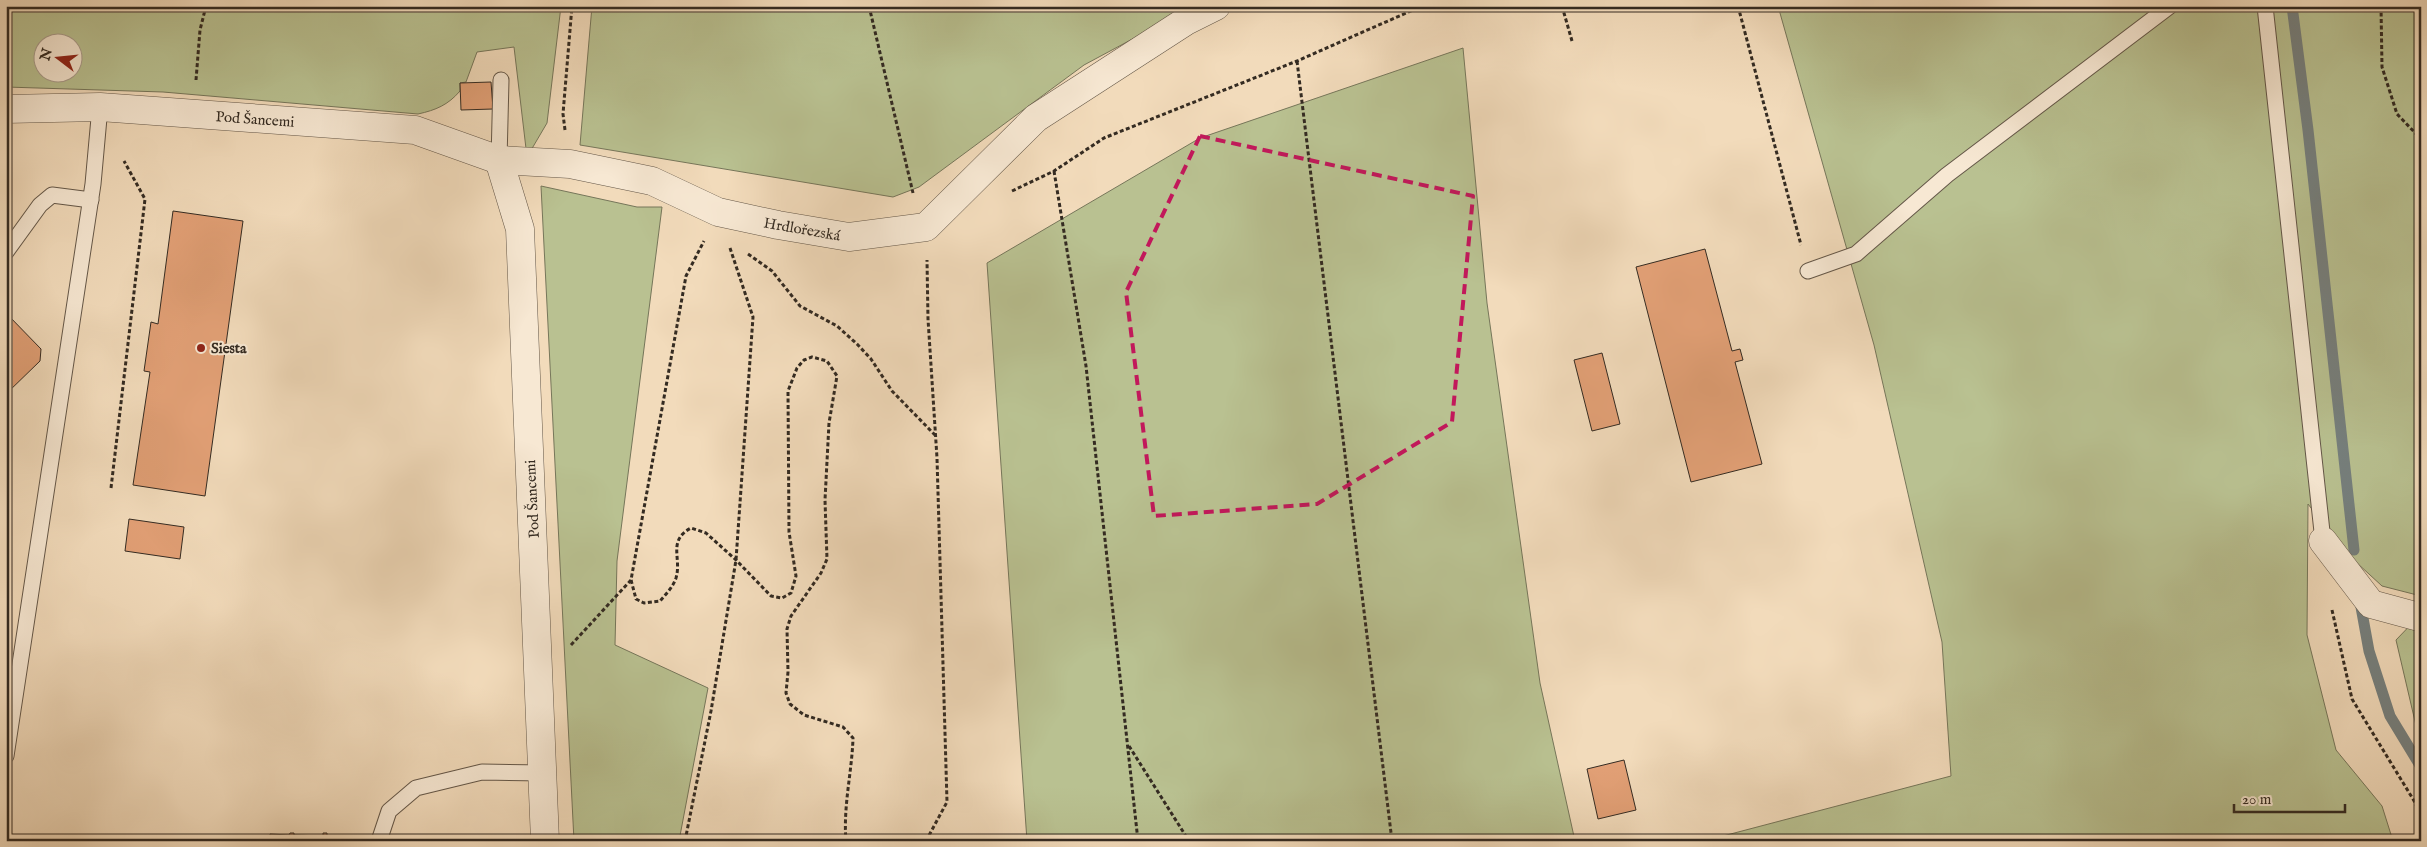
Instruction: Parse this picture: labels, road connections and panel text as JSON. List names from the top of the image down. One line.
{"streets":{"street":["Pod Šancemi","Hrdlořezská"]},"crossings":[["Pod Šancemi","Hrdlořezská"]],"places":["Siesta"],"scale_bar":"20 m","north":"left"}
